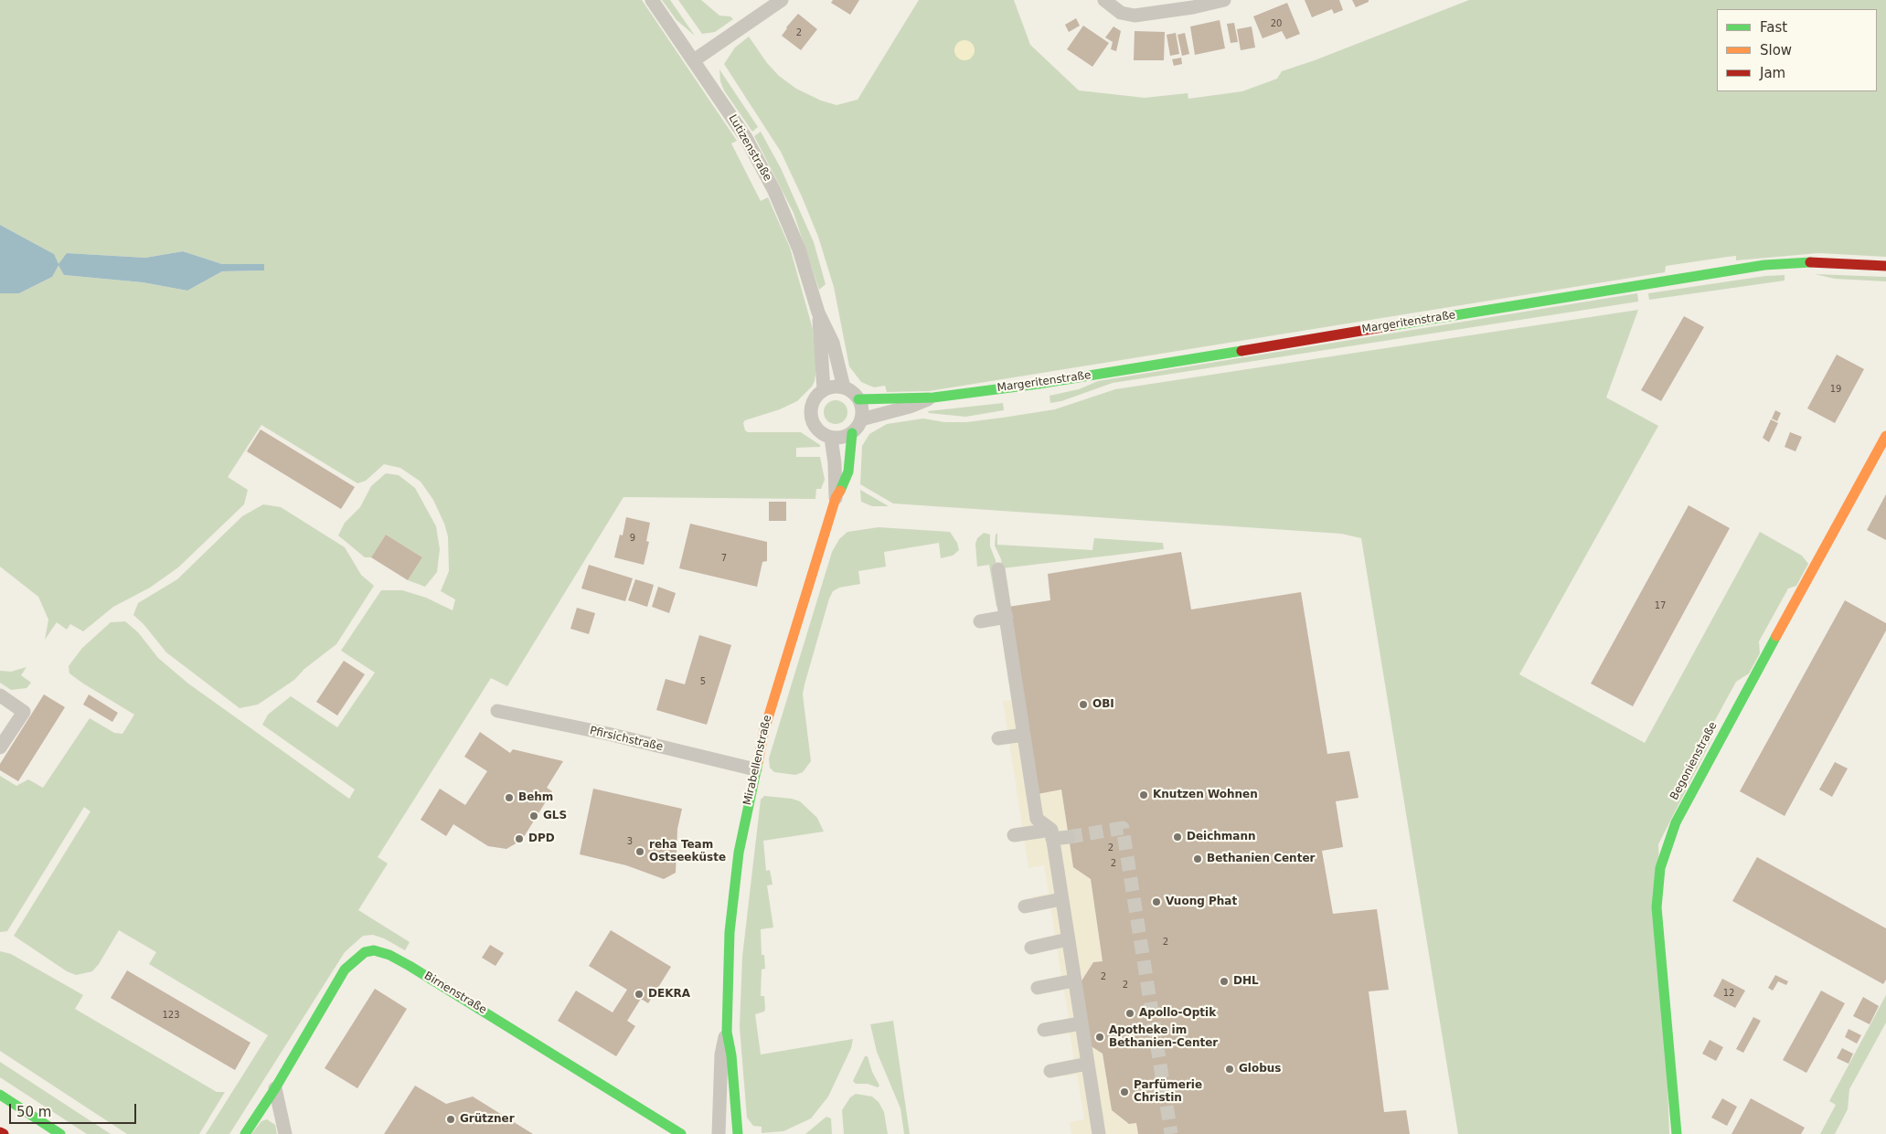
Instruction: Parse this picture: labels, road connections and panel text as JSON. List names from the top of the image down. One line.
{"streets":{"street":["Lutizenstraße","Margeritenstraße","Pfirsichstraße","Mirabellenstraße","Begonienstraße","Birnenstraße"]},"crossings":[["Lutizenstraße","Margeritenstraße"],["Lutizenstraße","Mirabellenstraße"],["Margeritenstraße","Mirabellenstraße"],["Pfirsichstraße","Mirabellenstraße"]],"places":["OBI","Knutzen Wohnen","Behm","GLS","Deichmann","DPD","reha Team Ostseeküste","Bethanien Center","Vuong Phat","DHL","DEKRA","Apollo-Optik","Apotheke im Bethanien-Center","Globus","Parfümerie Christin","Grützner"],"house_numbers":["20","2","19","9","7","17","5","3","2","2","2","2","2","12","123"],"legend":["Fast","Slow","Jam"],"scale_bar":"50 m"}
